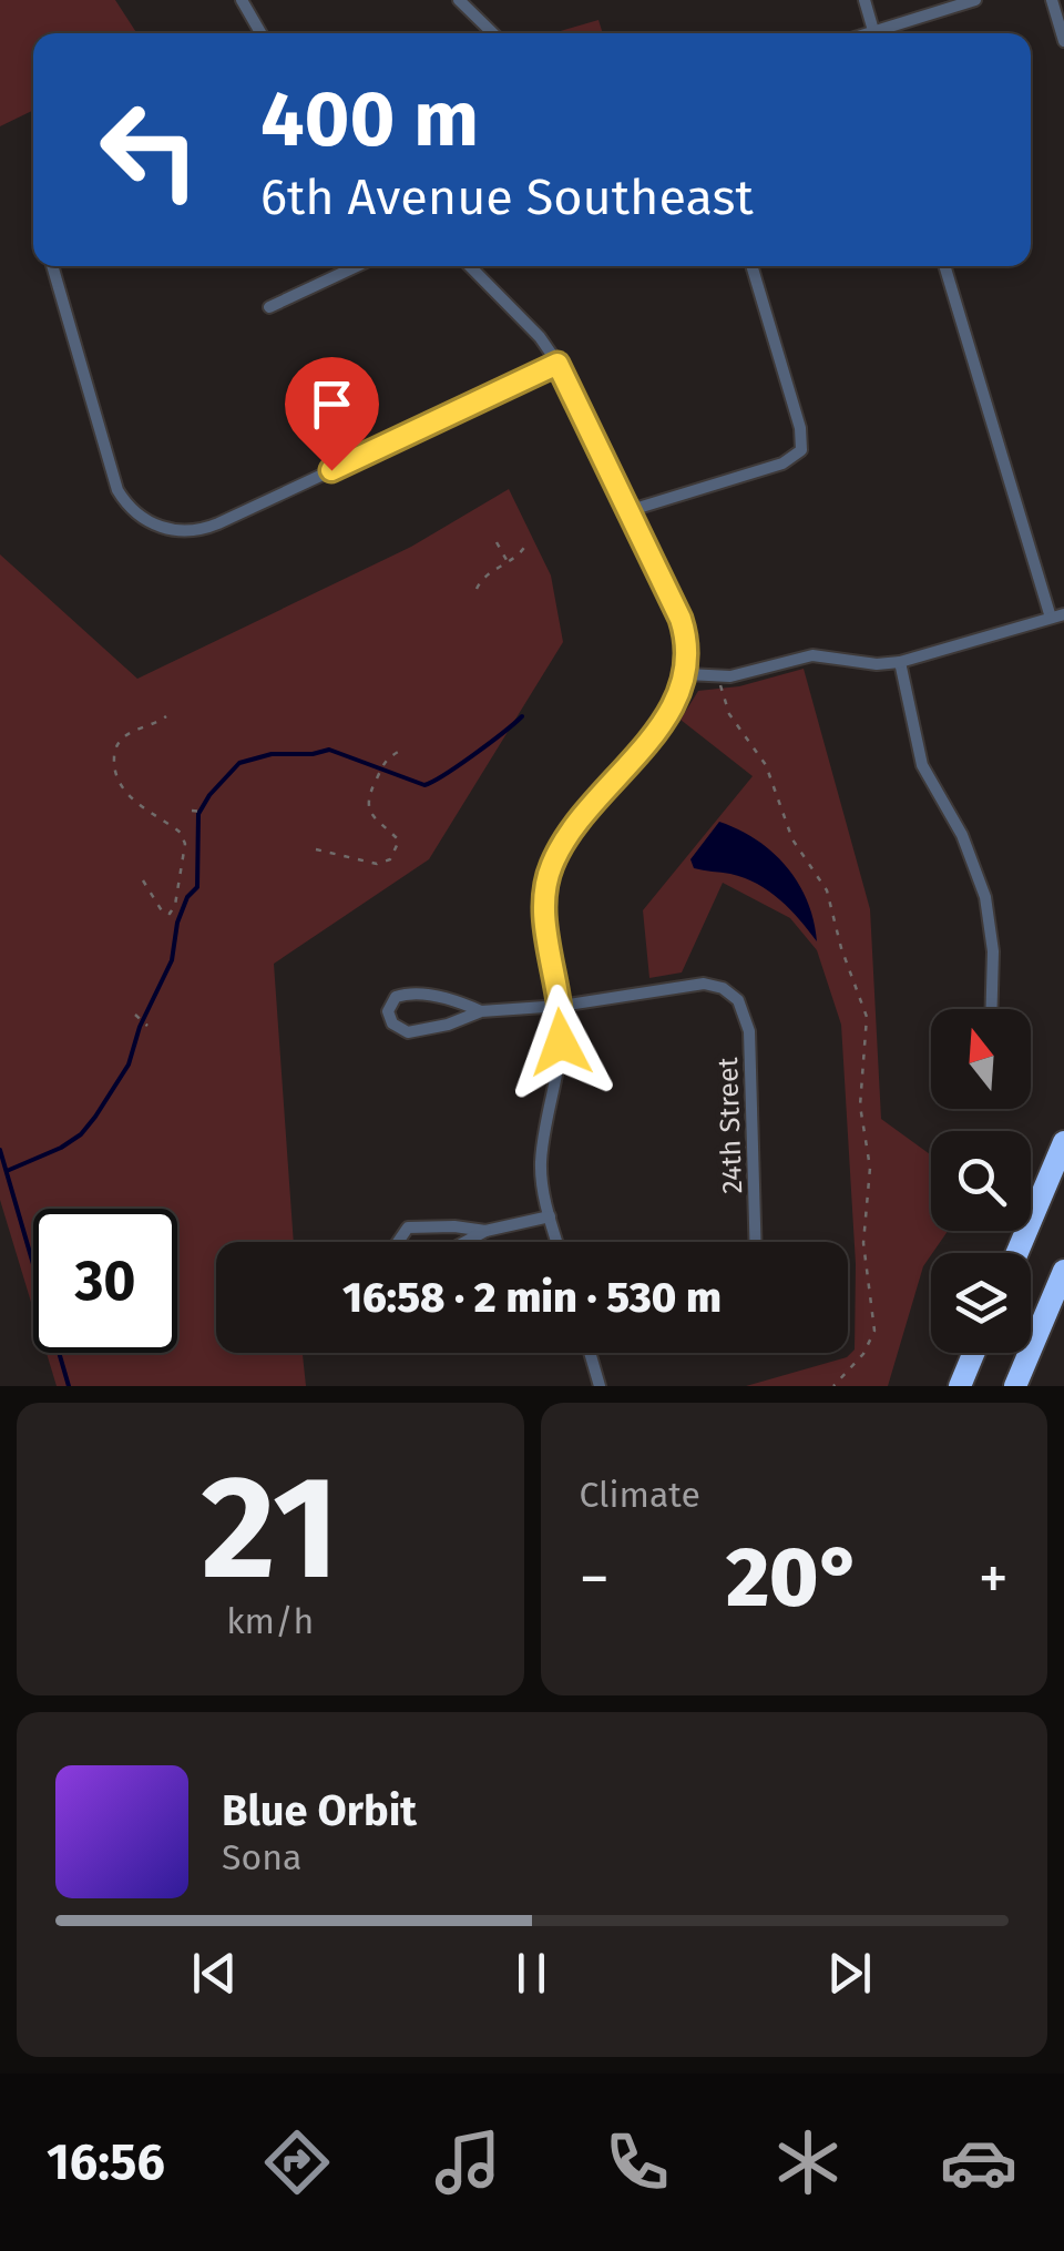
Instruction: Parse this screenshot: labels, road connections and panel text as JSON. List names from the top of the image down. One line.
{"streets":{"street":["24th Street"]},"north":"top","page":{"turn":["400 m","6th Avenue Southeast"],"limit":"30","trip":"16:58 · 2 min · 530 m","tile":[["21","km/h"],"Climate"],"heat":["−","20°","+"],"song":["Blue Orbit","Sona"],"tabs":"16:56"}}
